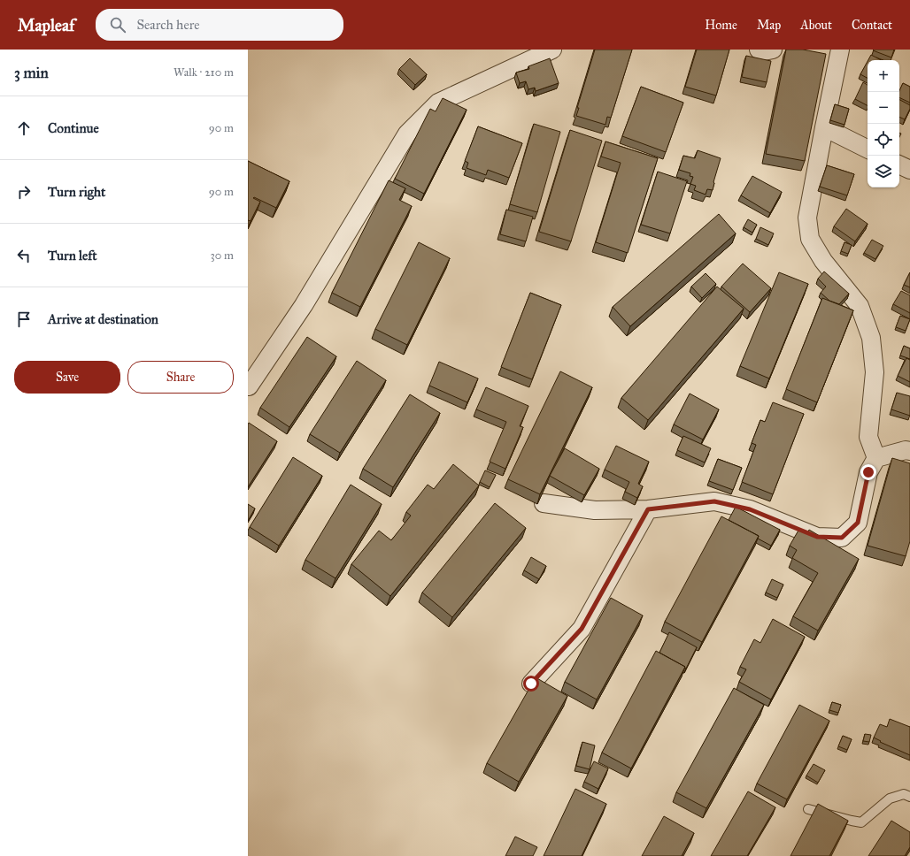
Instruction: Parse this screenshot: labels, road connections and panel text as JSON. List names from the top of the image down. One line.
{"page":{"header":"Mapleaf","search":"Search here","nav":["Home","Map","About","Contact"],"heading":["3 min","Walk · 210 m"],"map_buttons":["+","−"],"list":[["Continue","90 m"],["Turn right","90 m"],["Turn left","30 m"],"Arrive at destination"],"buttons":["Save","Share"]}}
